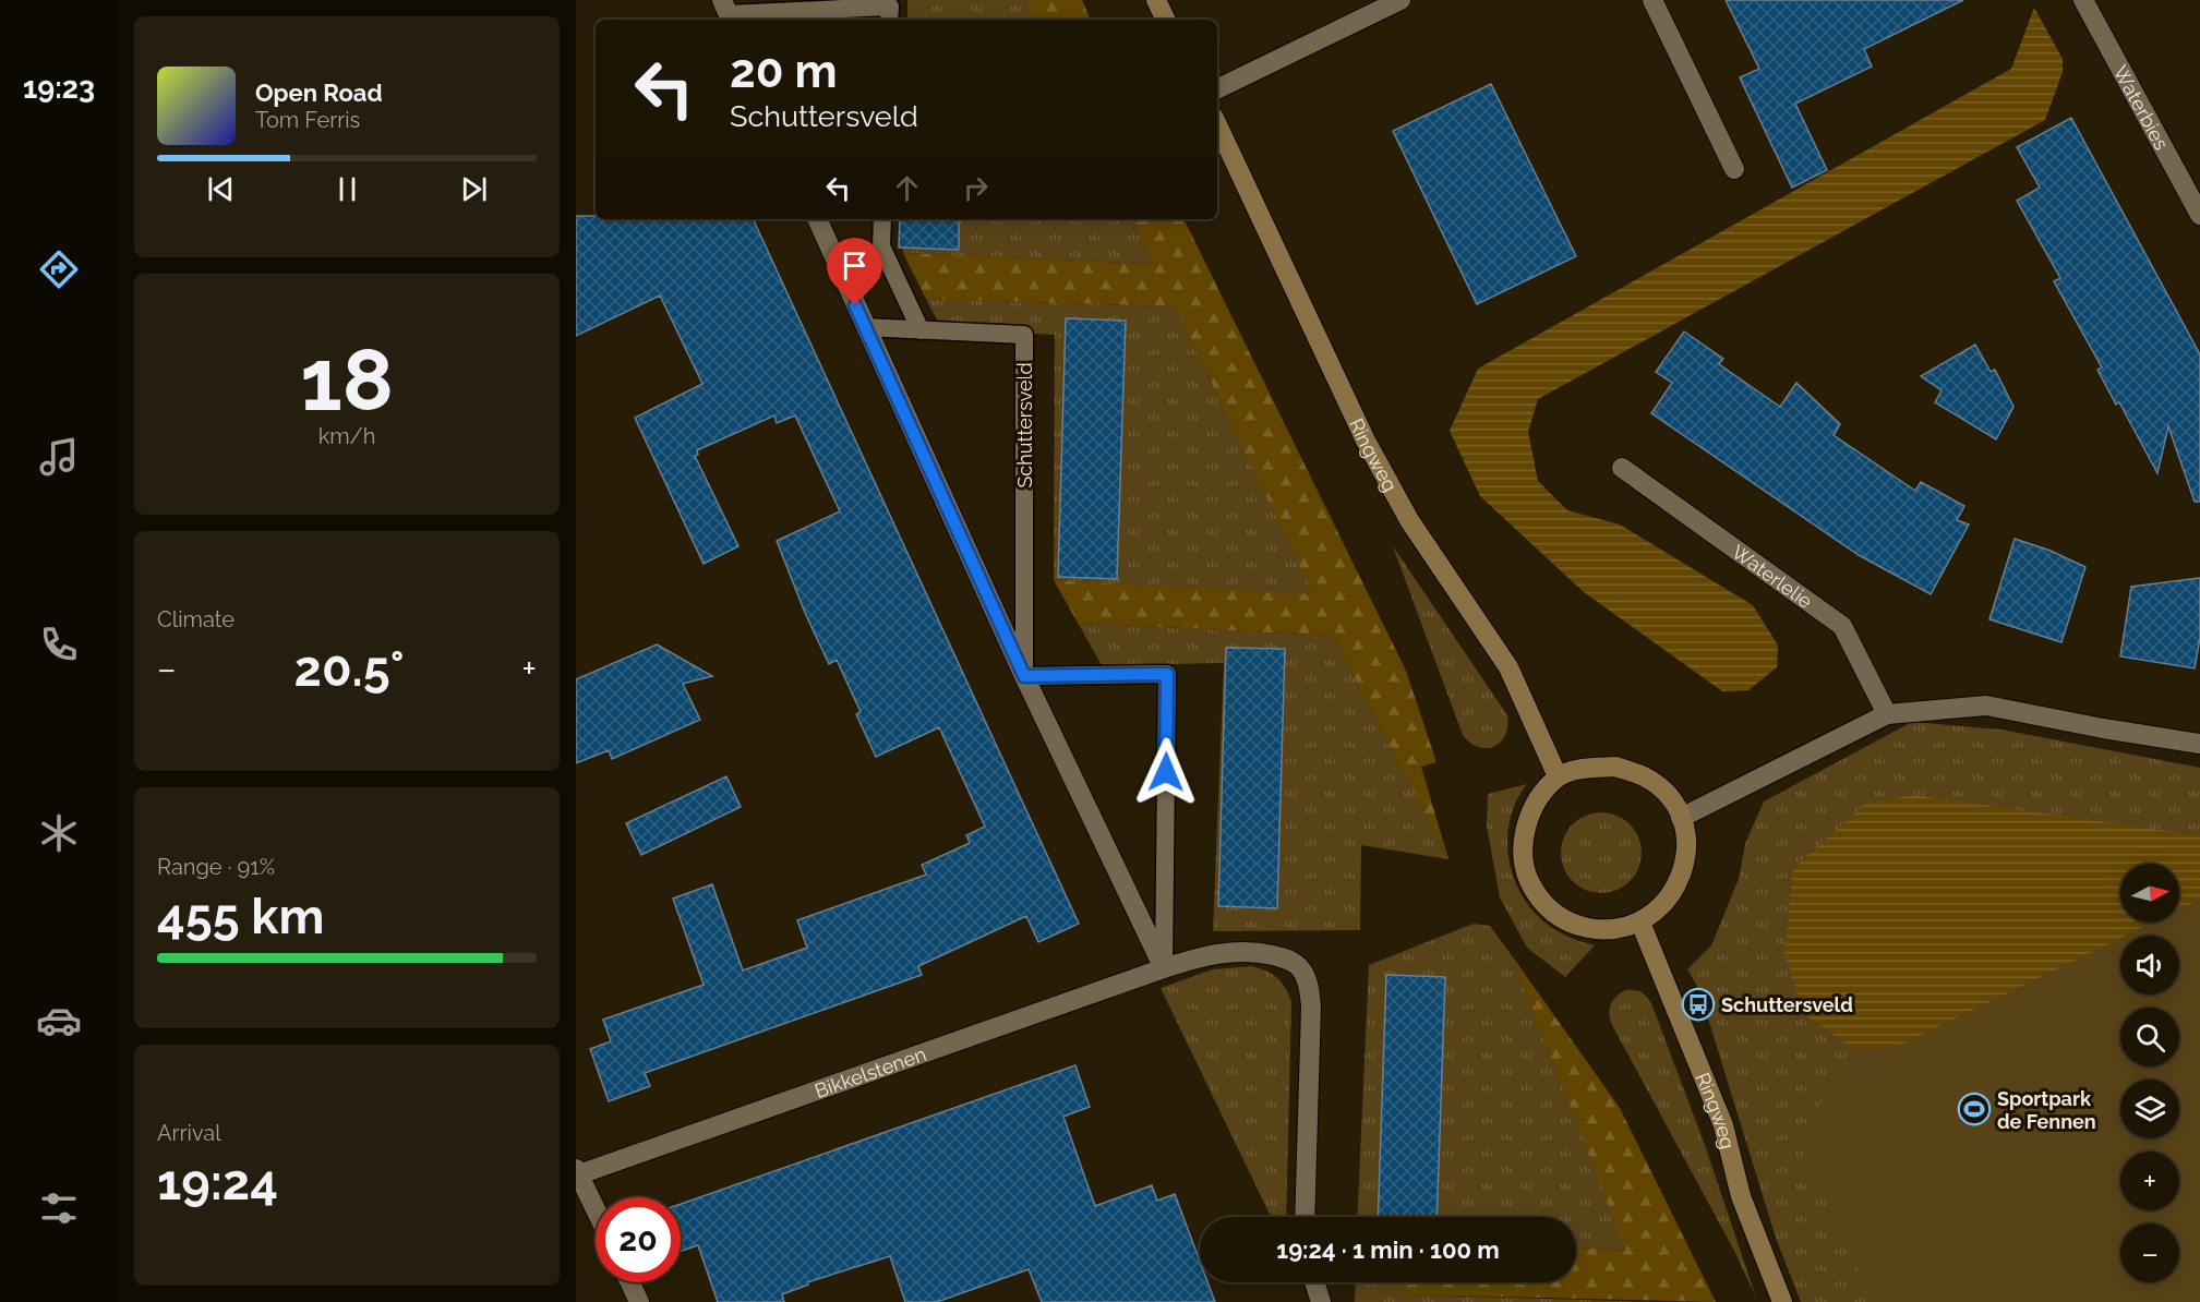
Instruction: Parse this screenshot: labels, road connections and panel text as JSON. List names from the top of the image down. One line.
{"streets":{"main road":["Ringweg"],"street":["Waterbies","Schuttersveld","Waterlelie","Bikkelstenen"]},"crossings":[["Schuttersveld","Bikkelstenen"]],"places":{"bus stop":["Schuttersveld"],"sports":["Sportpark de Fennen"]},"north":"right","page":{"tabs":"19:23","turn":["20 m","Schuttersveld"],"song":["Open Road","Tom Ferris"],"tile":[["18","km/h"],"Climate",["Range · 91%","455 km"],["Arrival","19:24"]],"heat":["−","20.5°","+"],"map_buttons":["+","−"],"limit":"20","trip":"19:24 · 1 min · 100 m"}}
